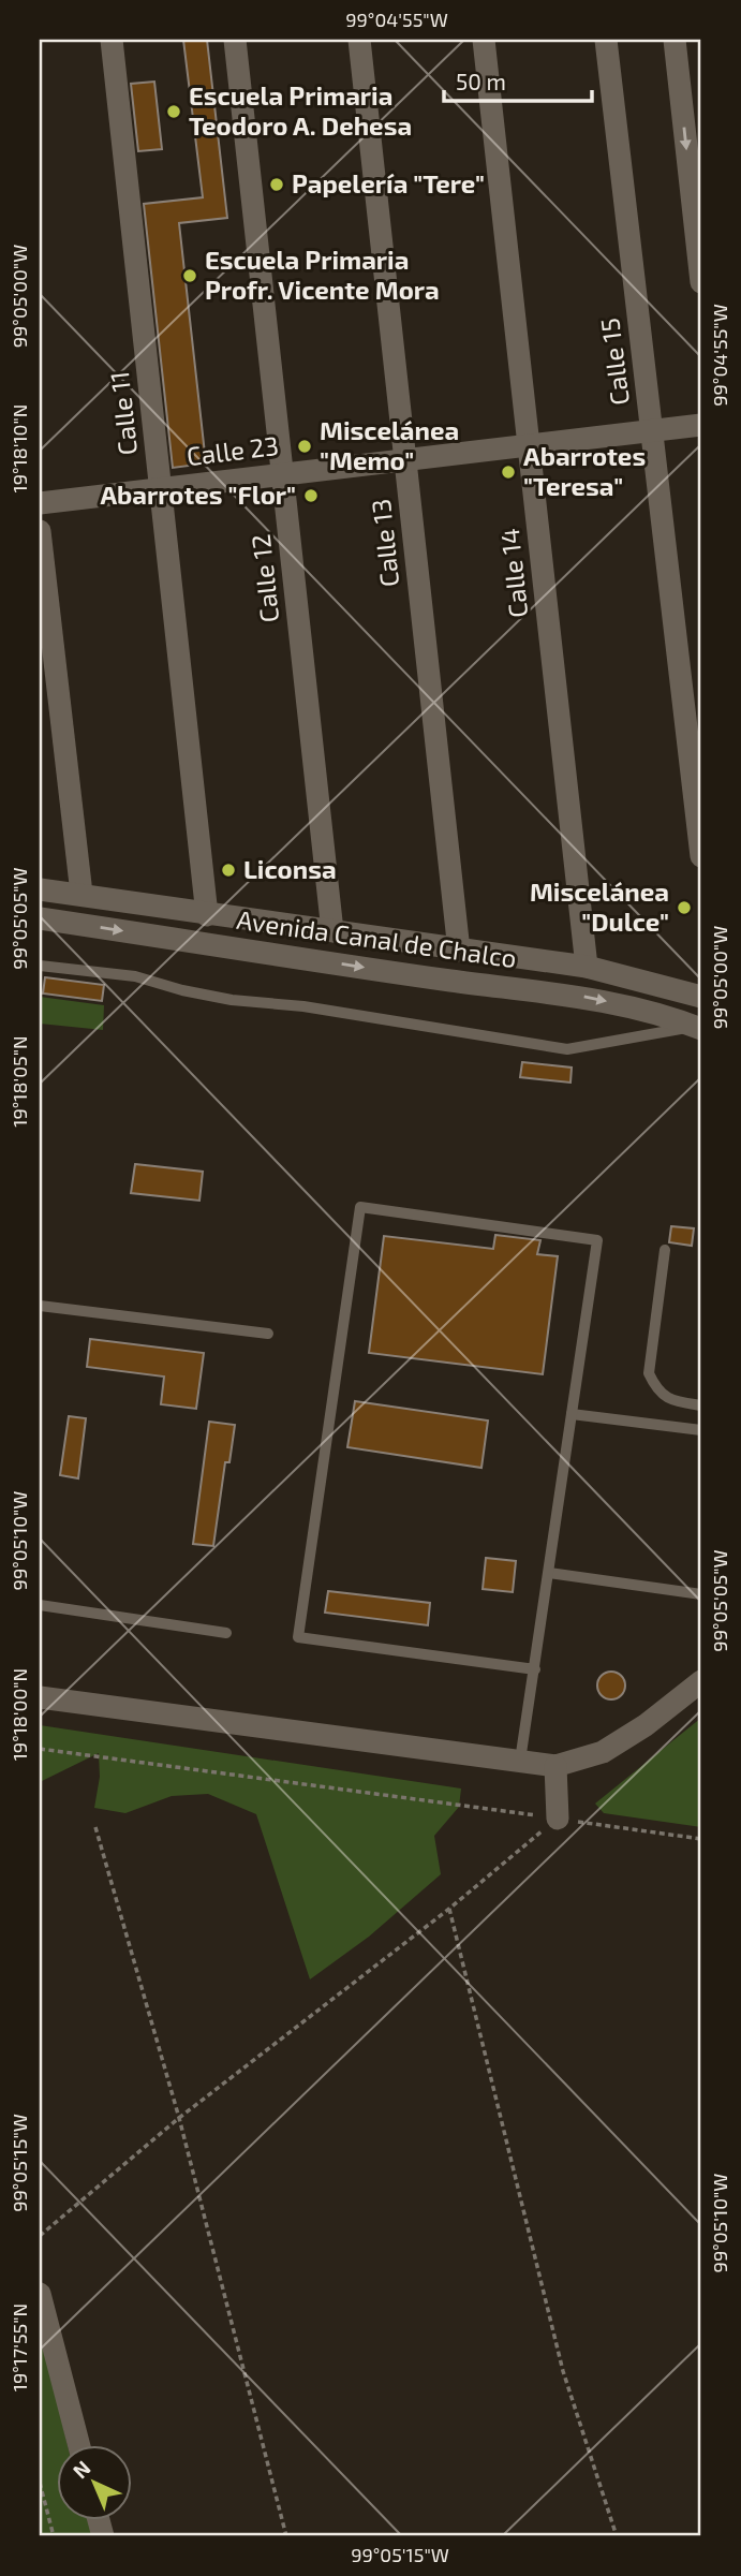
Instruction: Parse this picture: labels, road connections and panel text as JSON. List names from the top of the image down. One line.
{"streets":{"street":["Calle 15","Calle 11","Calle 23","Calle 13","Calle 14","Calle 12","Avenida Canal de Chalco"]},"crossings":[["Calle 15","Calle 23"],["Calle 11","Calle 23"],["Calle 11","Avenida Canal de Chalco"],["Calle 23","Calle 13"],["Calle 23","Calle 14"],["Calle 23","Calle 12"],["Calle 13","Avenida Canal de Chalco"],["Calle 14","Avenida Canal de Chalco"],["Calle 12","Avenida Canal de Chalco"]],"places":["Escuela Primaria Teodoro A. Dehesa","Papelería \"Tere\"","Escuela Primaria Profr. Vicente Mora","Miscelánea \"Memo\"","Abarrotes \"Teresa\"","Abarrotes \"Flor\"","Liconsa","Miscelánea \"Dulce\""],"scale_bar":"50 m","north":"top left","coordinates":["99°04'55\"W","99°05'00\"W","19°18'10\"N","99°05'05\"W","19°18'05\"N","99°05'10\"W","19°18'00\"N","99°05'15\"W","19°17'55\"N"]}
